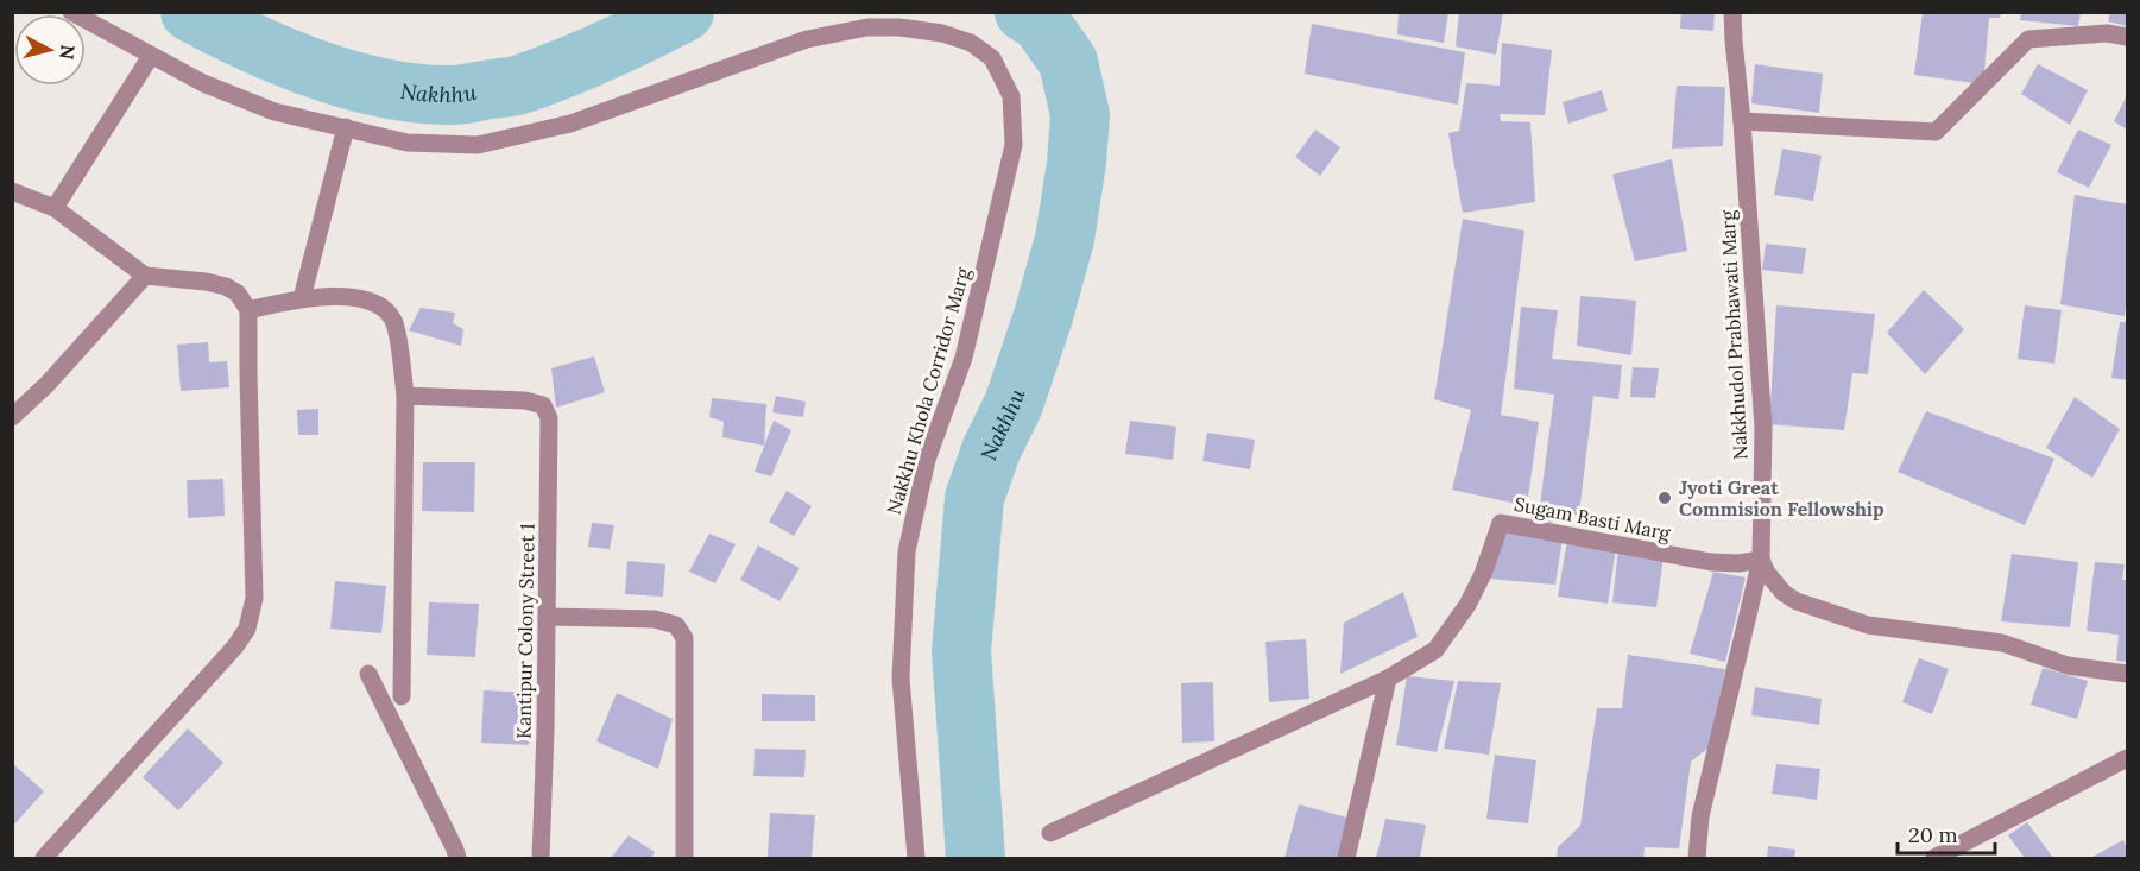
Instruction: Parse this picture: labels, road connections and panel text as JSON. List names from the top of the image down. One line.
{"streets":{"street":["Nakkhudol Prabhawati Marg","Nakkhu Khola Corridor Marg","Sugam Basti Marg","Kantipur Colony Street 1"]},"crossings":[["Nakkhudol Prabhawati Marg","Sugam Basti Marg"]],"water":["Nakhhu"],"places":["Jyoti Great Commision Fellowship"],"scale_bar":"20 m","north":"right"}
